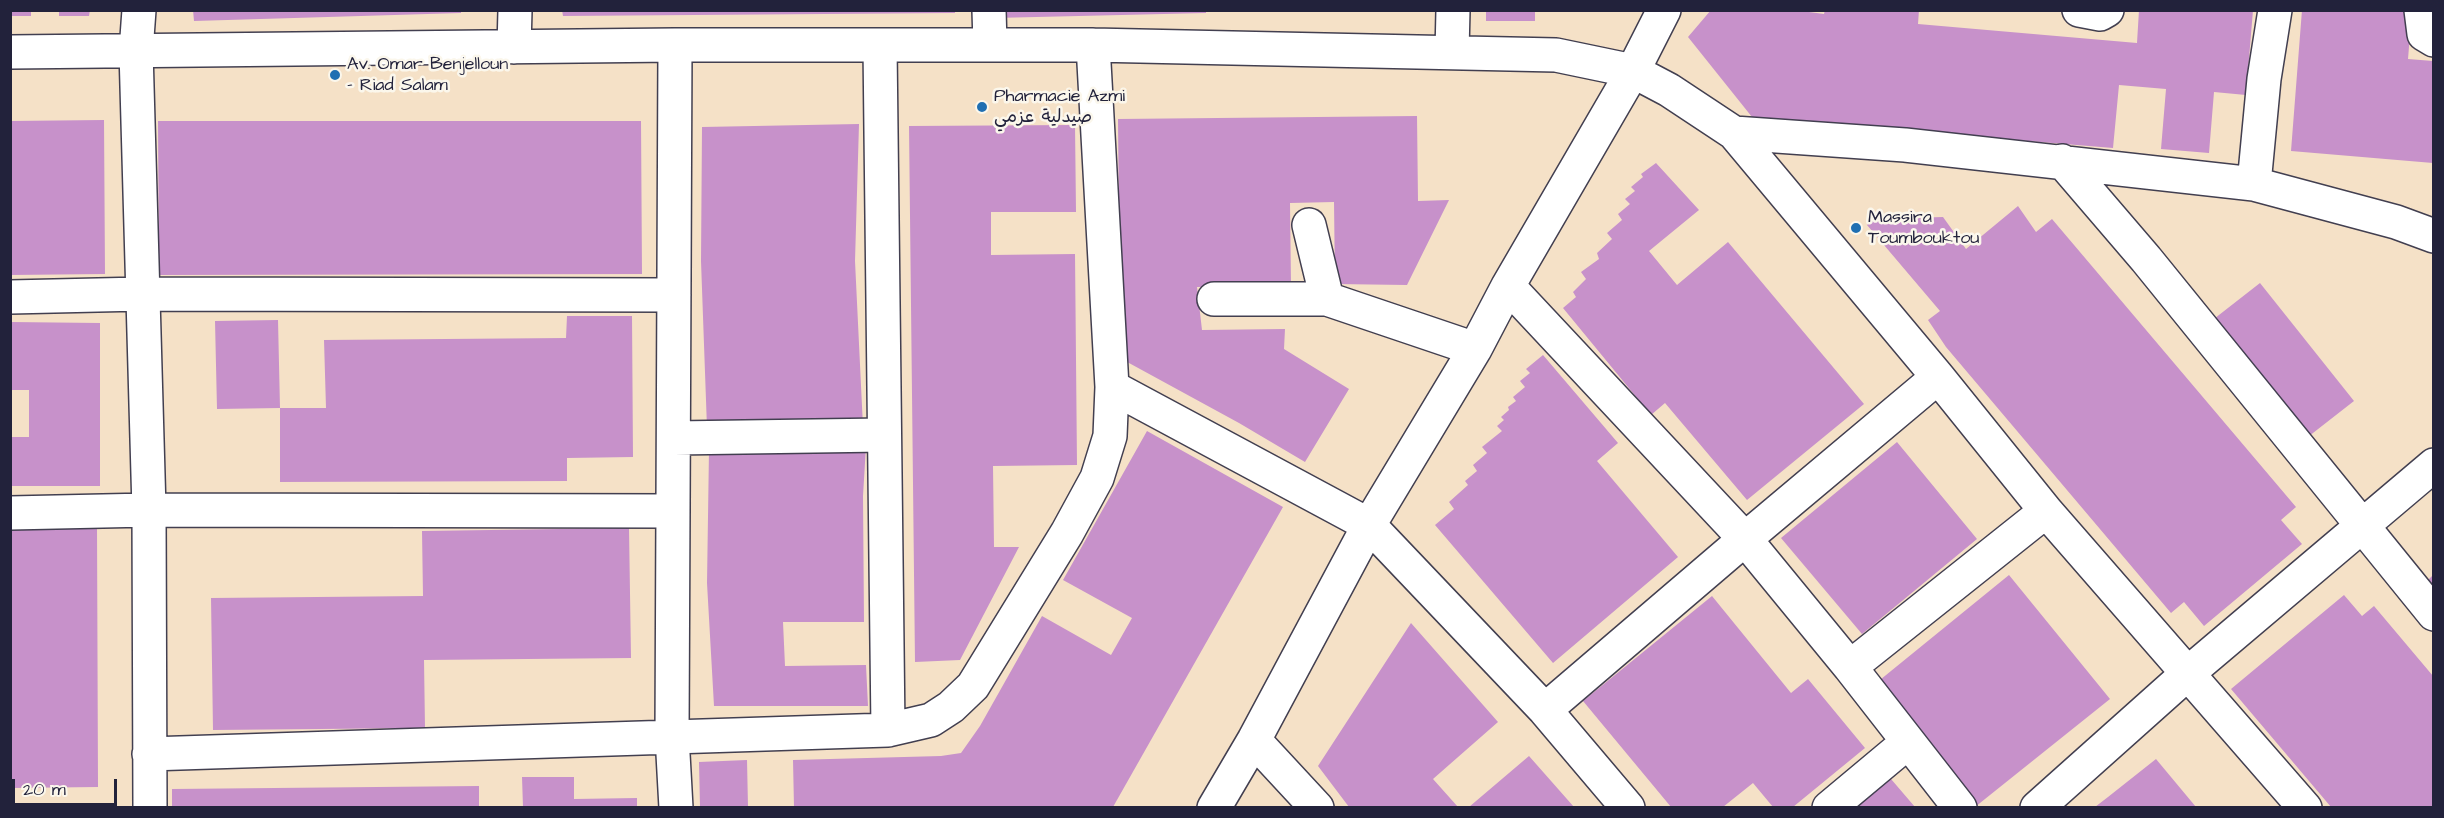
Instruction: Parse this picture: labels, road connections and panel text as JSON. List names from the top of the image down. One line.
{"places":["Av. Omar Benjelloun - Riad Salam","Pharmacie Azmi صيدلية عزمي","Massira Toumbouktou"],"scale_bar":"20 m"}
